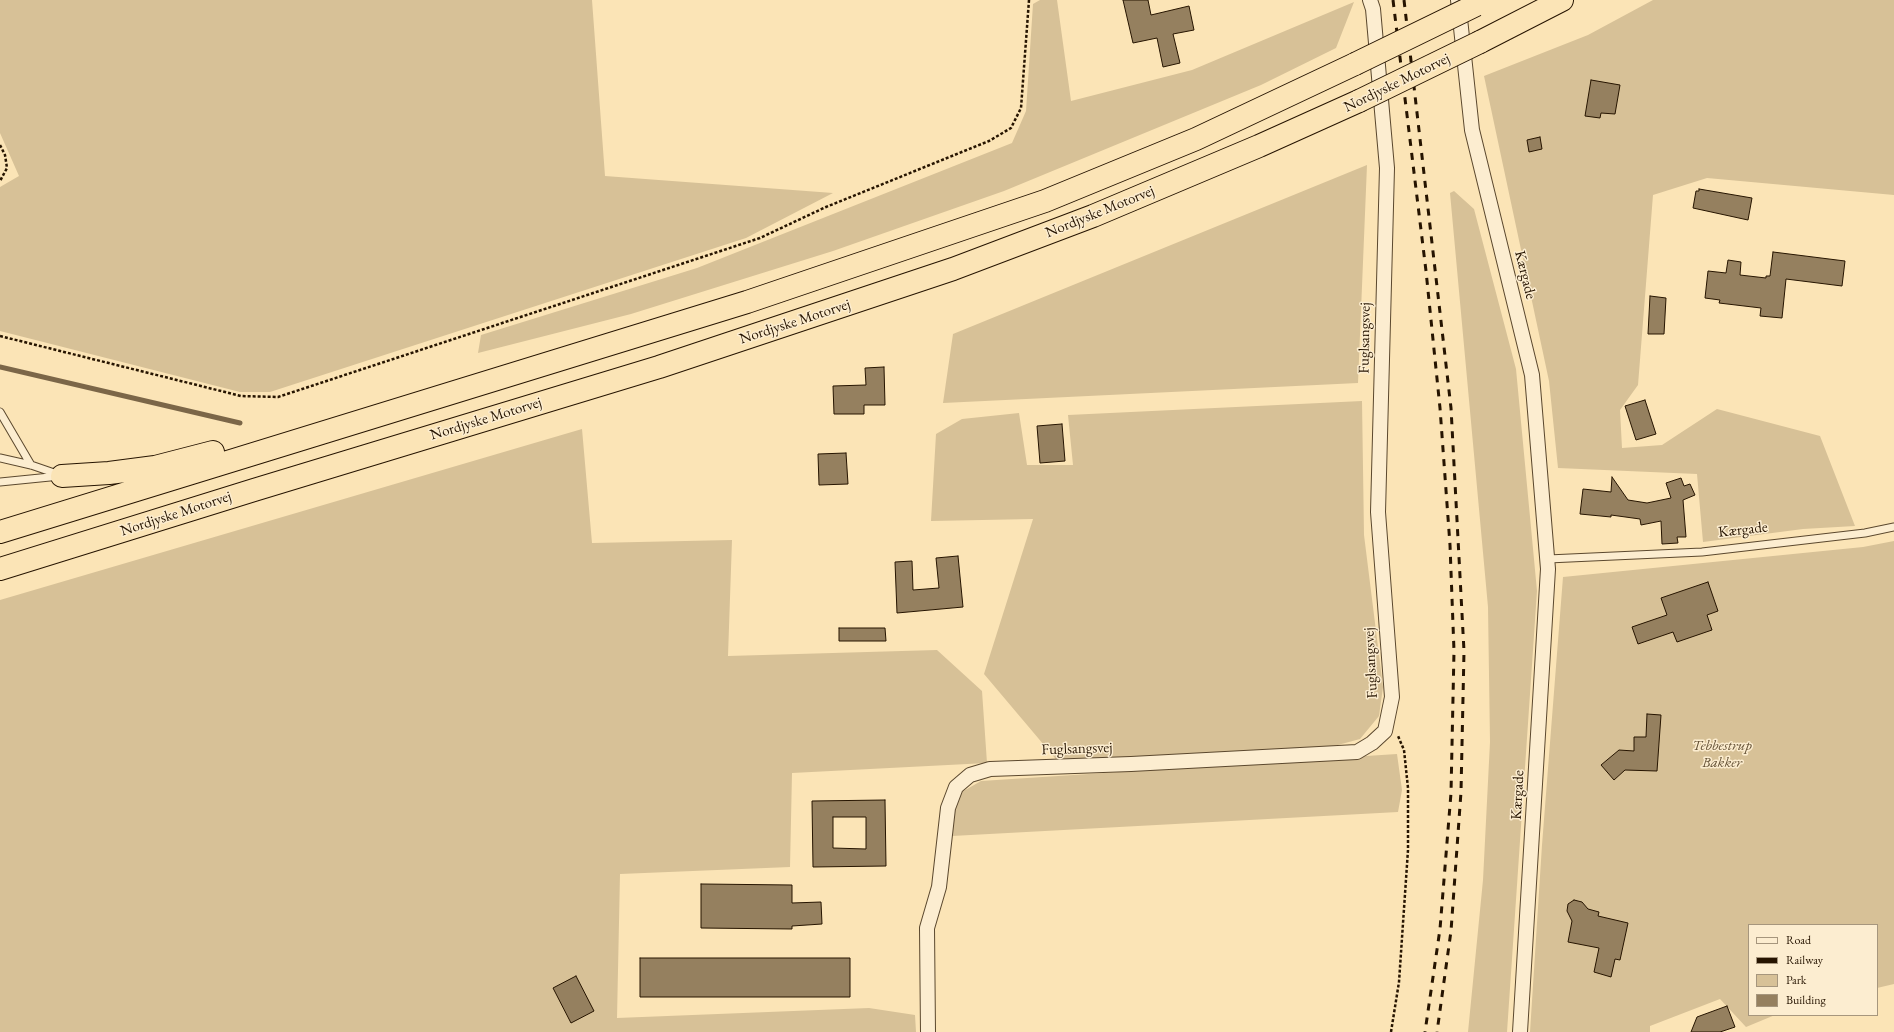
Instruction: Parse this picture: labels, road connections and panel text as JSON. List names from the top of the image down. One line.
{"streets":{"highway":["Nordjyske Motorvej"],"street":["Kærgade","Fuglsangsvej"]},"crossings":[["Nordjyske Motorvej","Kærgade"]],"parks":["Tebbestrup Bakker"],"legend":["Road","Railway","Park","Building"]}
